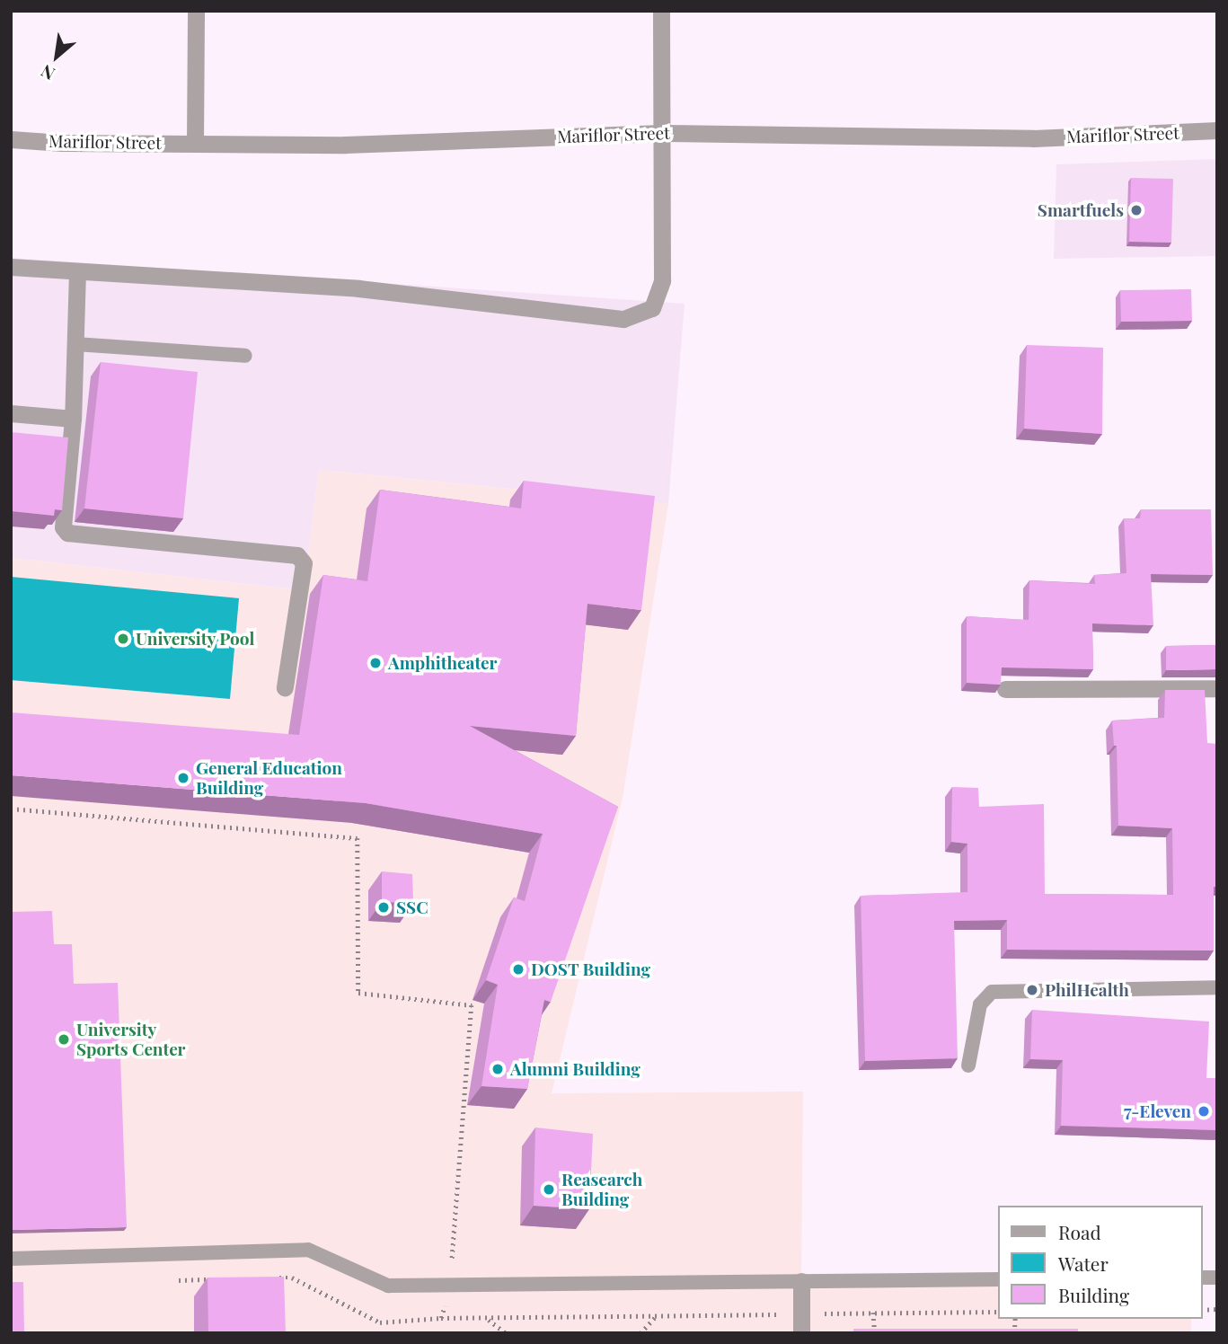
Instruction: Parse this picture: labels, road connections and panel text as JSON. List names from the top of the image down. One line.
{"streets":{"street":["Mariflor Street"]},"places":["Smartfuels","University Pool","Amphitheater","General Education Building","SSC","DOST Building","PhilHealth","University Sports Center","Alumni Building","7-Eleven","Reasearch Building"],"legend":["Road","Water","Building"],"north":"bottom left"}
